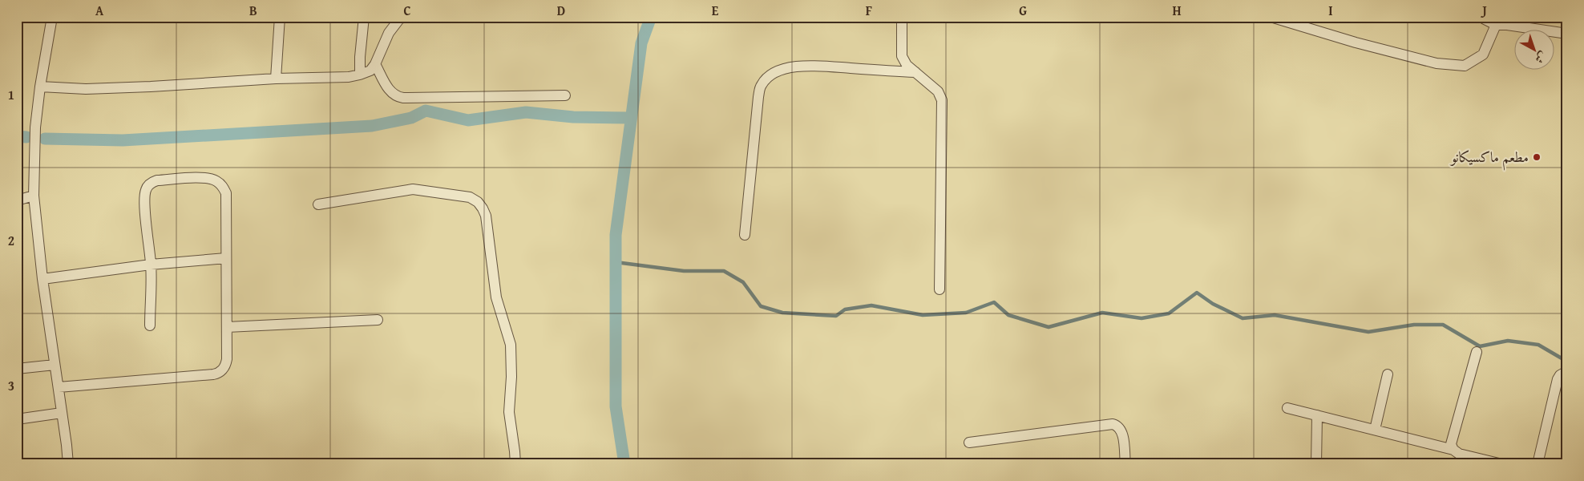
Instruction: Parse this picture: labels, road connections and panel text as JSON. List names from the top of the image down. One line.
{"places":["مطعم ماكسيكانو"],"north":"bottom right","grid":{"columns":["A","B","C","D","E","F","G","H","I","J"],"rows":["1","2","3"]}}
